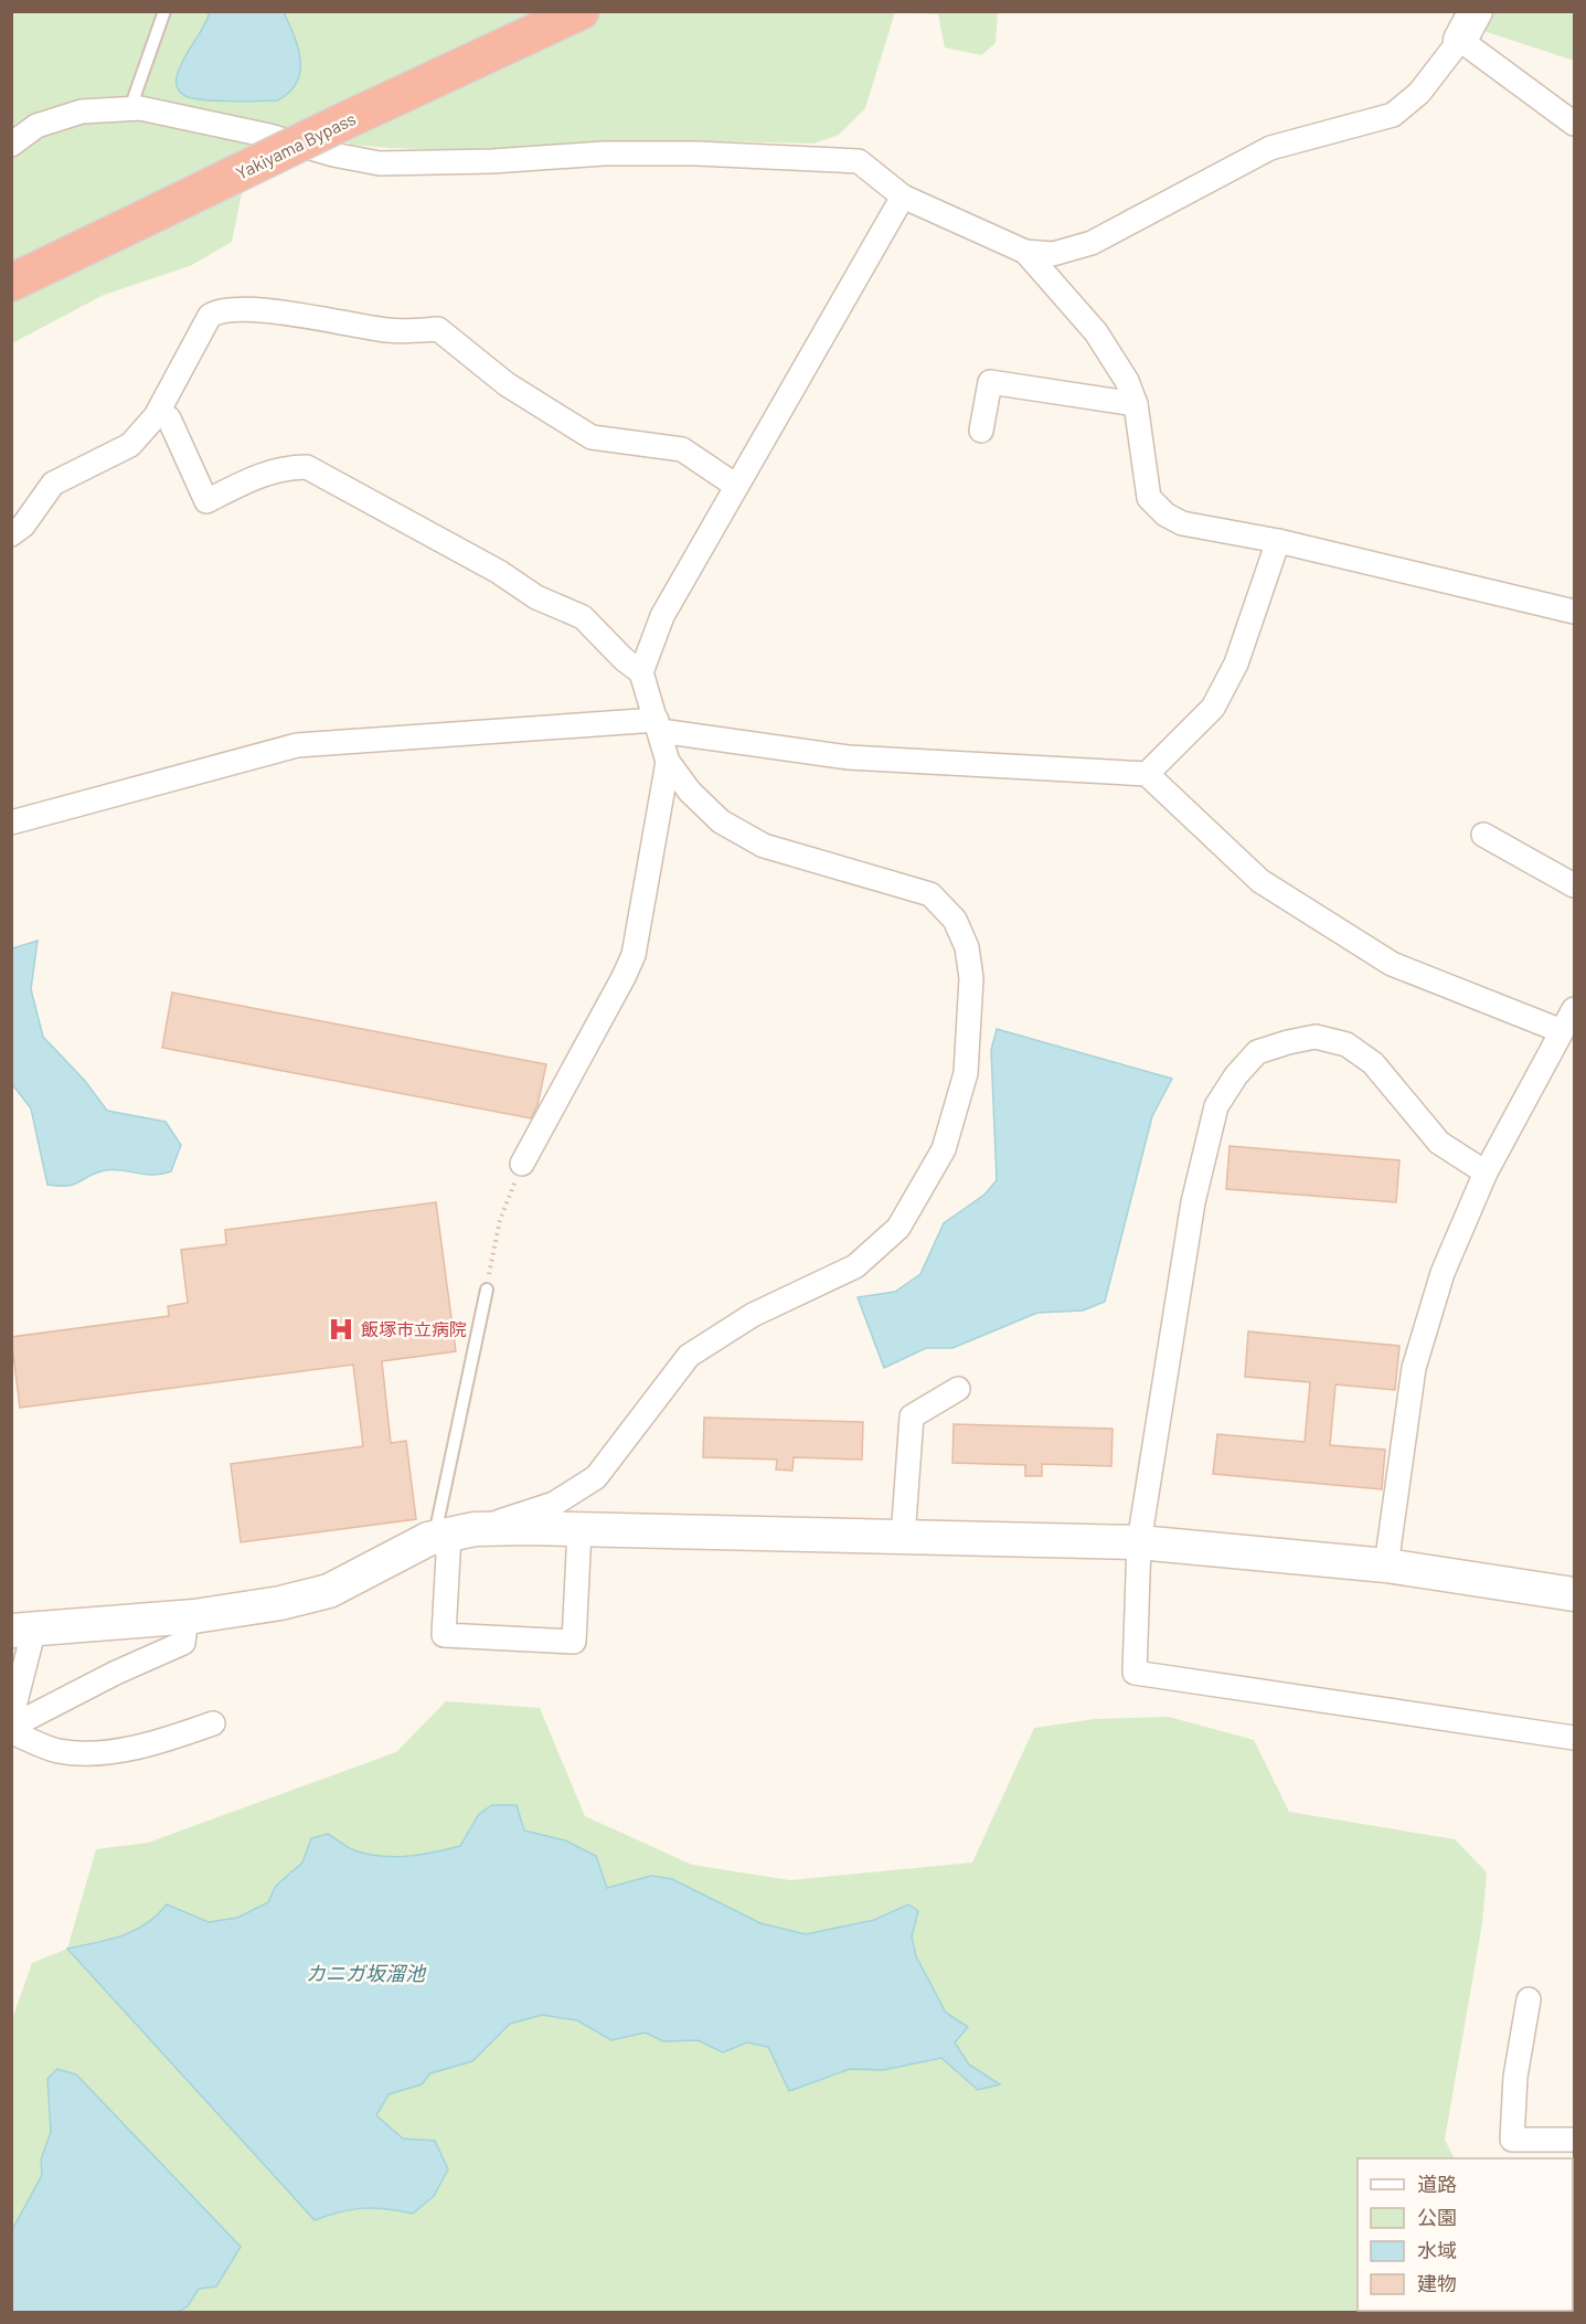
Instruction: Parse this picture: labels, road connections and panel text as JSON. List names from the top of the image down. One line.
{"streets":{"highway":["Yakiyama Bypass"]},"water":["カニガ坂溜池"],"places":{"hospital":["飯塚市立病院"]},"legend":["道路","公園","水域","建物"]}
